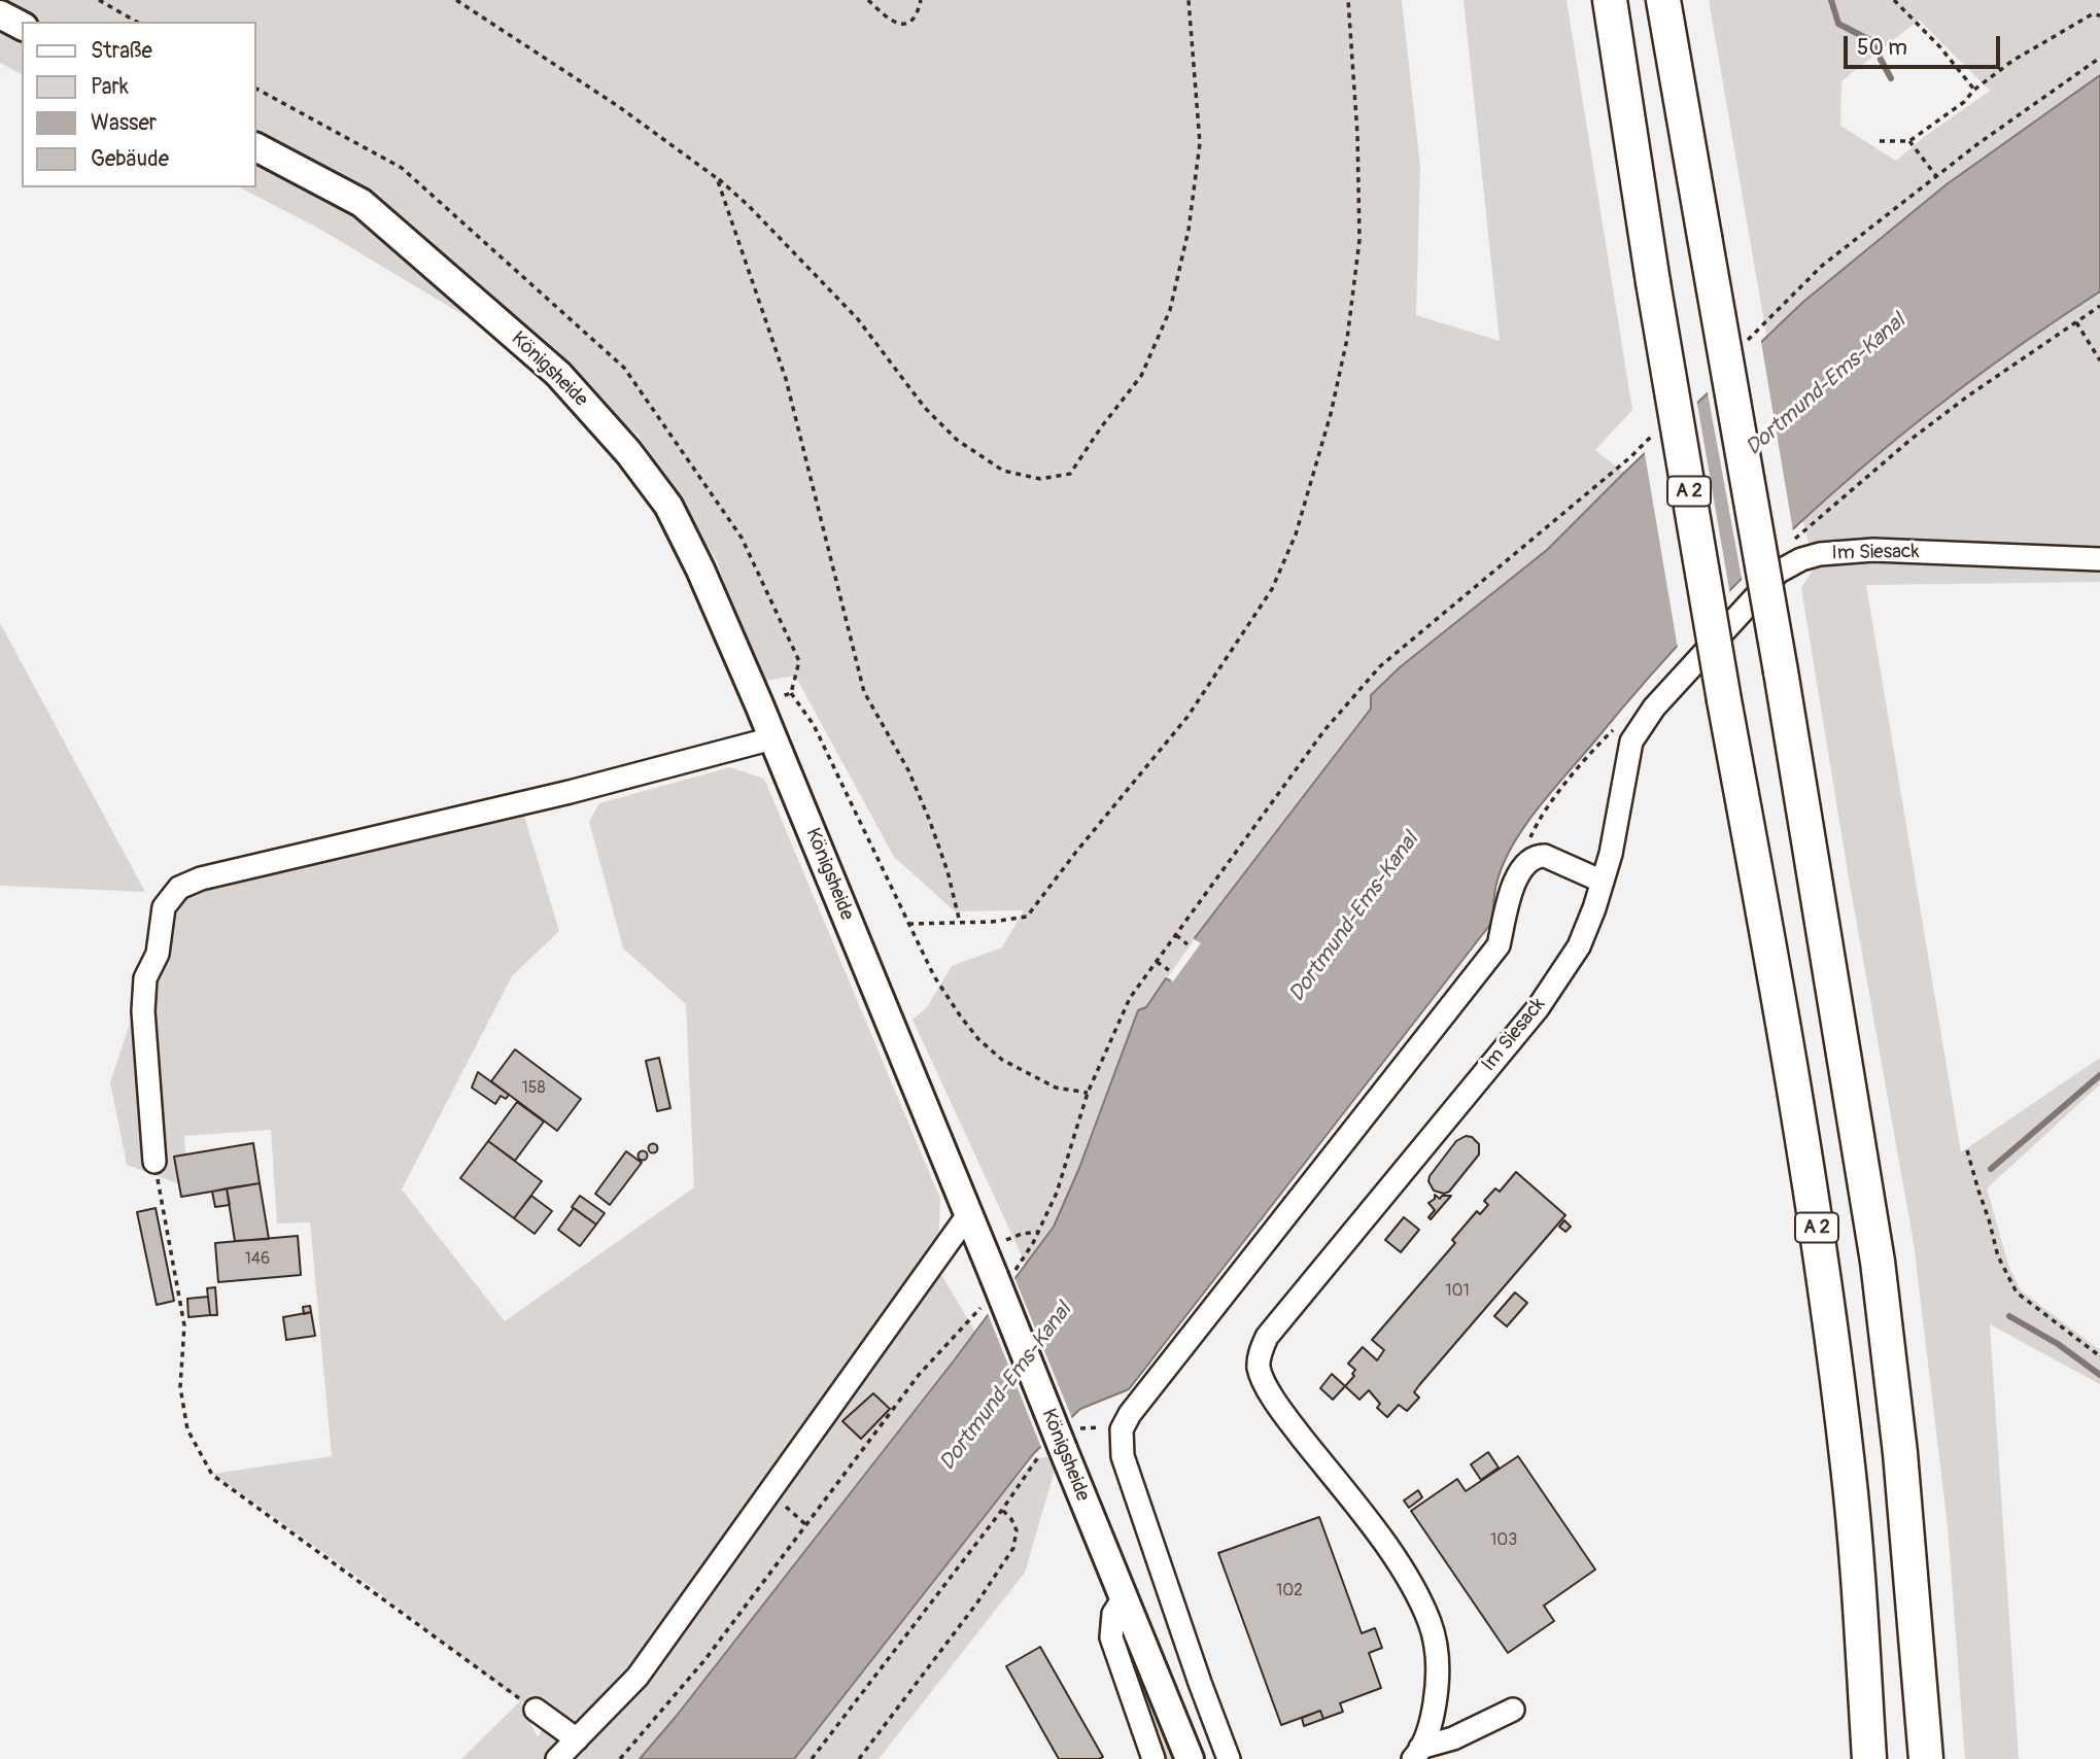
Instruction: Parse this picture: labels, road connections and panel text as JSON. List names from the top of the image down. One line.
{"streets":{"highway":["A 2"],"main road":["Königsheide"],"street":["Im Siesack"]},"water":["Dortmund-Ems-Kanal"],"house_numbers":["158","146","101","103","102"],"legend":["Straße","Park","Wasser","Gebäude"],"scale_bar":"50 m"}
